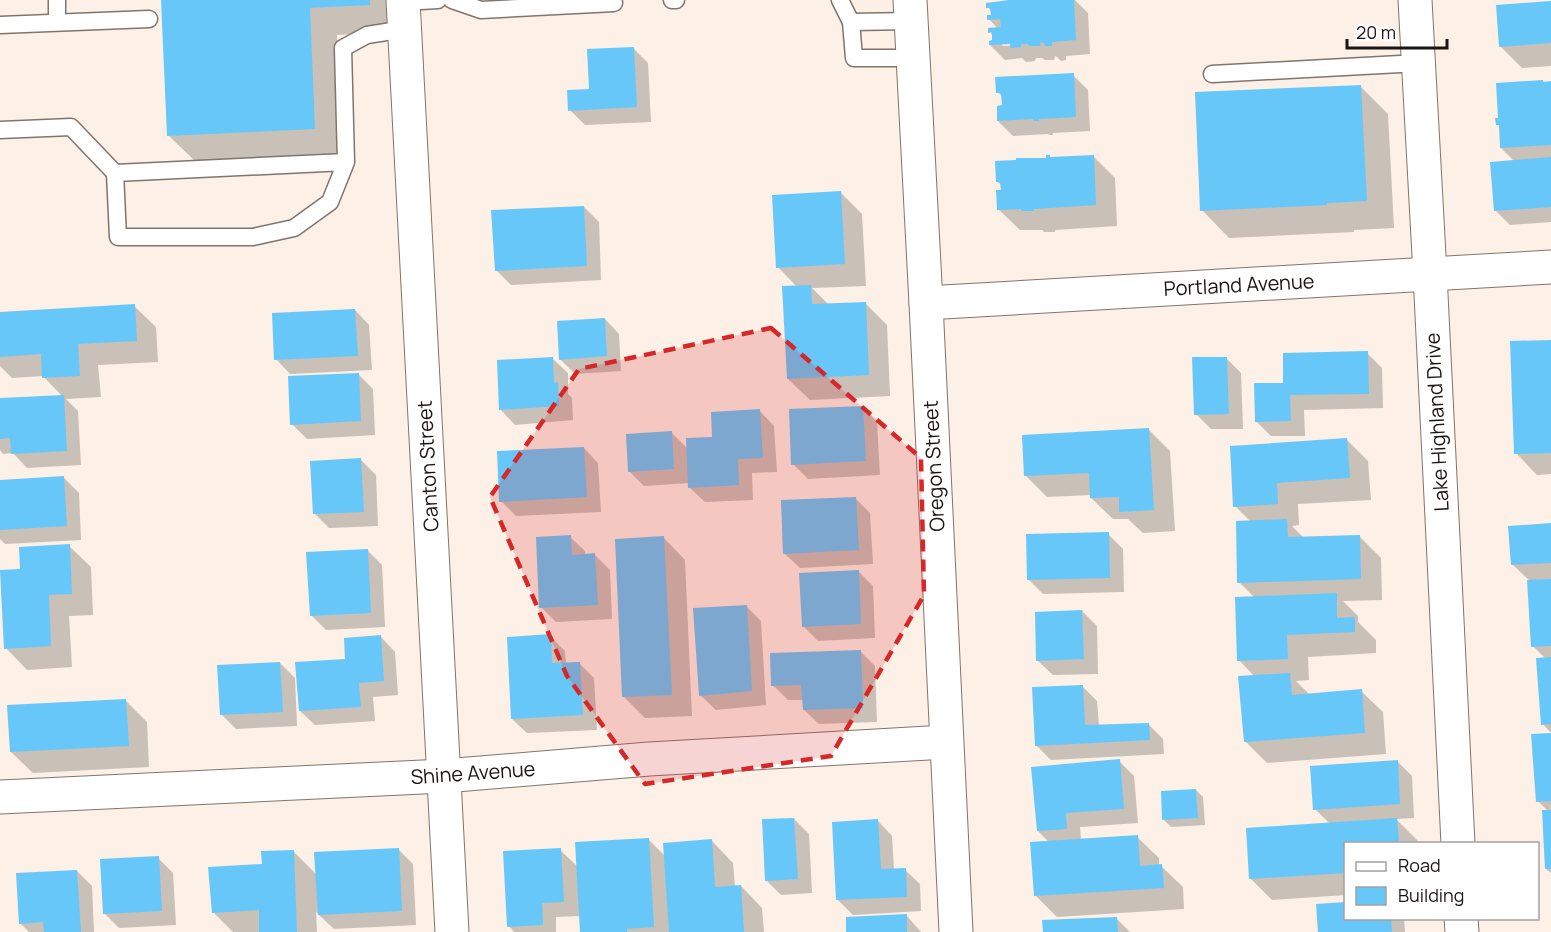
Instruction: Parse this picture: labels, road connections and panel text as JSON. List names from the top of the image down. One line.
{"streets":{"street":["Portland Avenue","Lake Highland Drive","Canton Street","Oregon Street","Shine Avenue"]},"crossings":[["Portland Avenue","Lake Highland Drive"],["Portland Avenue","Oregon Street"],["Canton Street","Shine Avenue"],["Oregon Street","Shine Avenue"]],"legend":["Road","Building"],"scale_bar":"20 m"}
